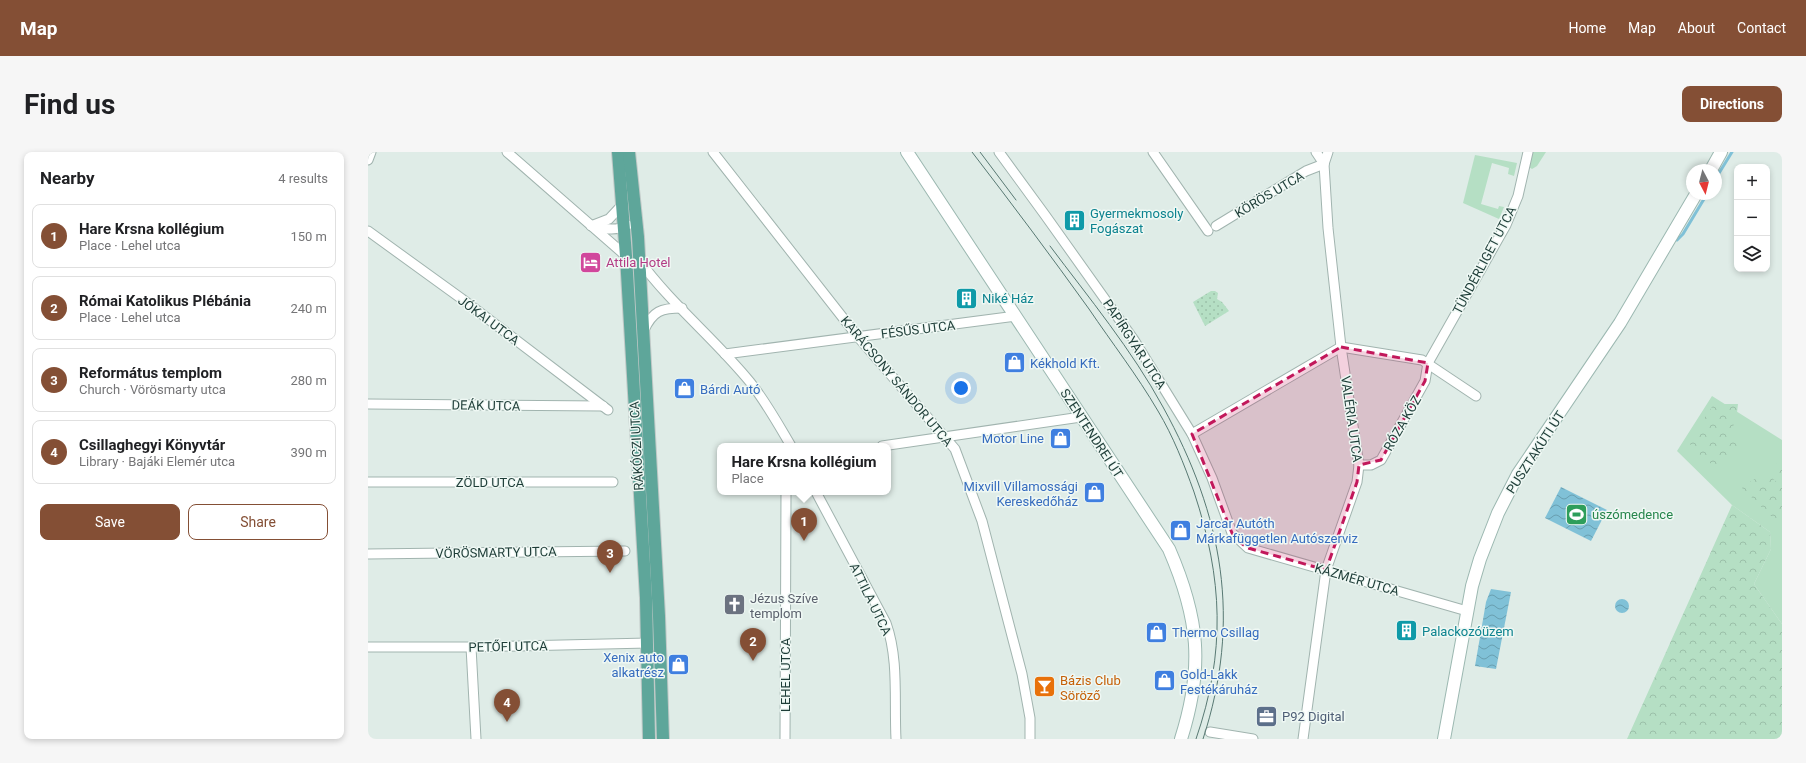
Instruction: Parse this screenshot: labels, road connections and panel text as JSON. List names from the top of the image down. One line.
{"streets":{"main road":["SZENTENDREI ÚT","RÁKÓCZI UTCA","PUSZTAKÚTI ÚT"],"street":["KÖRÖS UTCA","TÜNDÉRLIGET UTCA","JÓKAI UTCA","FÉSŰS UTCA","PAPÍRGYÁR UTCA","KARÁCSONY SÁNDOR UTCA","DEÁK UTCA","VALÉRIA UTCA","RÓZA KÖZ","ZÖLD UTCA","VÖRÖSMARTY UTCA","KÁZMÉR UTCA","ATTILA UTCA","PETŐFI UTCA","LEHEL UTCA"]},"crossings":[["KÖRÖS UTCA","VALÉRIA UTCA"],["TÜNDÉRLIGET UTCA","RÓZA KÖZ"],["JÓKAI UTCA","DEÁK UTCA"],["FÉSŰS UTCA","KARÁCSONY SÁNDOR UTCA"],["FÉSŰS UTCA","SZENTENDREI ÚT"],["PAPÍRGYÁR UTCA","KÁZMÉR UTCA"],["VALÉRIA UTCA","RÓZA KÖZ"],["VALÉRIA UTCA","KÁZMÉR UTCA"],["RÁKÓCZI UTCA","PETŐFI UTCA"],["PUSZTAKÚTI ÚT","KÁZMÉR UTCA"]],"places":{"building":["Gyermekmosoly Fogászat","Niké Ház","Palackozóüzem"],"hotel":["Attila Hotel"],"shop":["Kékhold Kft.","Bárdi Autó","Motor Line","Mixvill Villamossági Kereskedőház","Jarcar Autóth Márkafüggetlen Autószerviz","Thermo Csillag","Xenix auto alkatrész","Gold-Lakk Festékáruház"],"sports":["úszómedence"],"church":["Jézus Szíve templom"],"bar":["Bázis Club Söröző"],"office":["P92 Digital"]},"north":"bottom","page":{"header":"Map","nav":["Home","Map","About","Contact"],"buttons":["Directions",["Save","Share"]],"title":"Find us","heading":["Nearby","4 results"],"map_buttons":["+","−"],"list":[{"mark":"1","name":"Hare Krsna kollégium","note":"Place · Lehel utca","value":"150 m"},{"mark":"2","name":"Római Katolikus Plébánia","note":"Place · Lehel utca","value":"240 m"},{"mark":"3","name":"Református templom","note":"Church · Vörösmarty utca","value":"280 m"},{"mark":"4","name":"Csillaghegyi Könyvtár","note":"Library · Bajáki Elemér utca","value":"390 m"}],"popup":["Hare Krsna kollégium","Place"],"pins":["1","3","2","4"]}}
